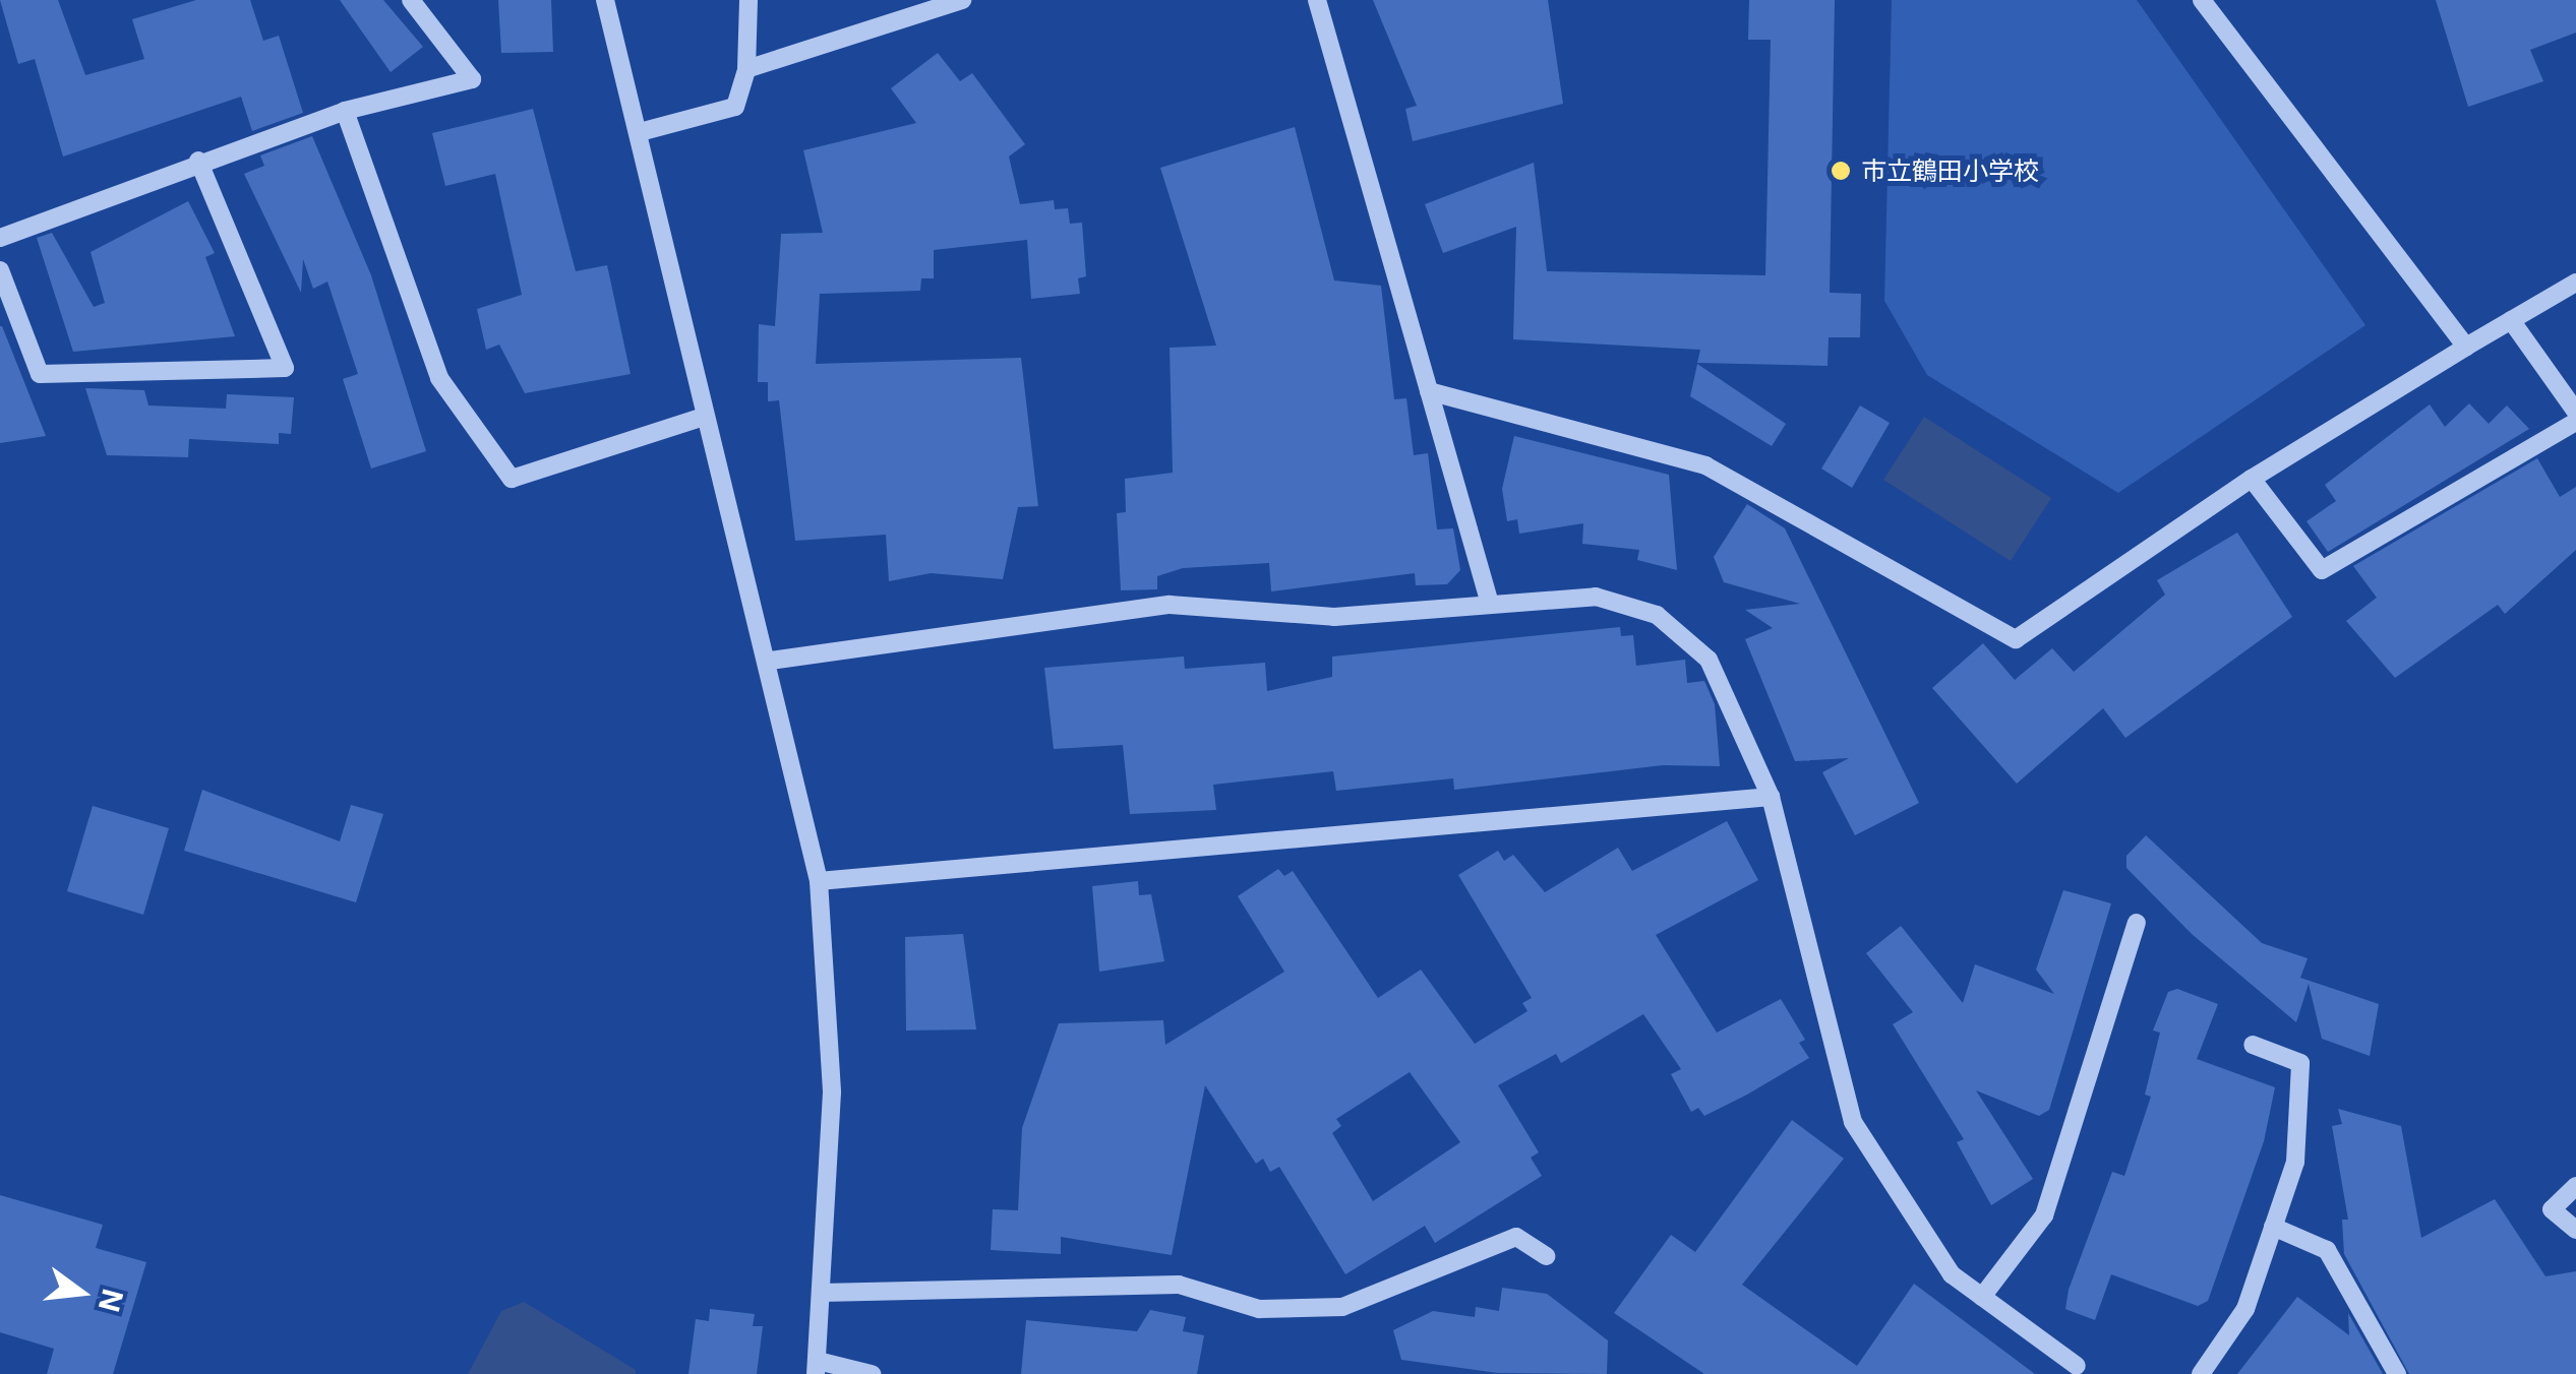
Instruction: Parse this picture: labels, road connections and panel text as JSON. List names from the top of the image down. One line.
{"places":["市立鶴田小学校"],"north":"right"}
